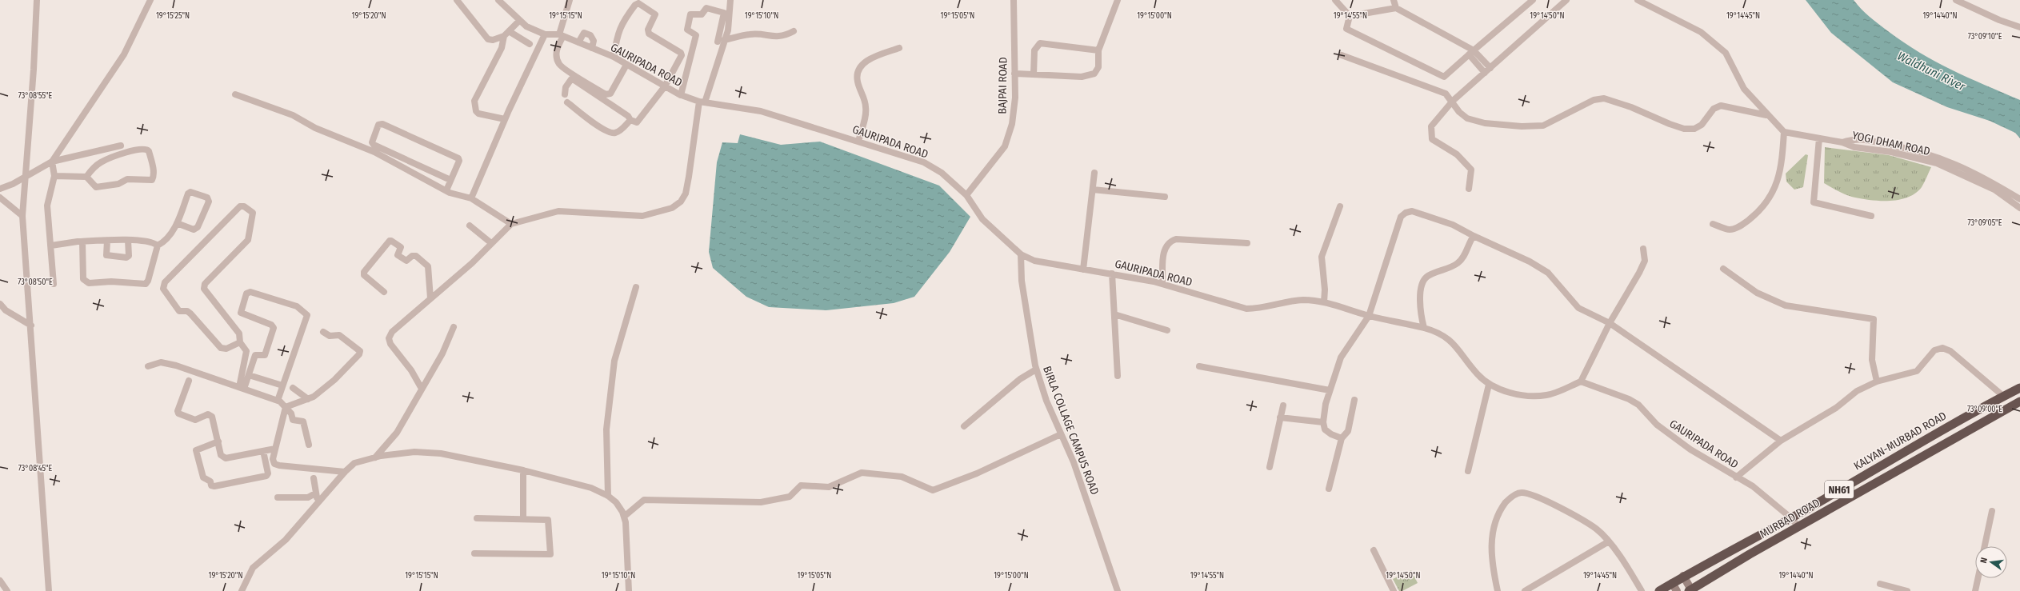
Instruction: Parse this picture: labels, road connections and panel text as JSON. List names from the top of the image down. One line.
{"streets":{"highway":["KALYAN-MURBAD ROAD","NH61","MURBAD ROAD"],"street":["GAURIPADA ROAD","BAJPAI ROAD","YOGI DHAM ROAD","BIRLA COLLAGE CAMPUS ROAD"]},"crossings":[["GAURIPADA ROAD","BAJPAI ROAD"],["GAURIPADA ROAD","BIRLA COLLAGE CAMPUS ROAD"],["GAURIPADA ROAD","KALYAN-MURBAD ROAD"],["GAURIPADA ROAD","MURBAD ROAD"]],"water":["Waldhuni River"],"north":"left","coordinates":["19°15'25\"N","19°15'20\"N","19°15'15\"N","19°15'10\"N","19°15'05\"N","19°15'00\"N","19°14'55\"N","19°14'50\"N","19°14'45\"N","19°14'40\"N","73°09'10\"E","73°08'55\"E","73°09'05\"E","73°08'50\"E","73°09'00\"E","73°08'45\"E"]}
